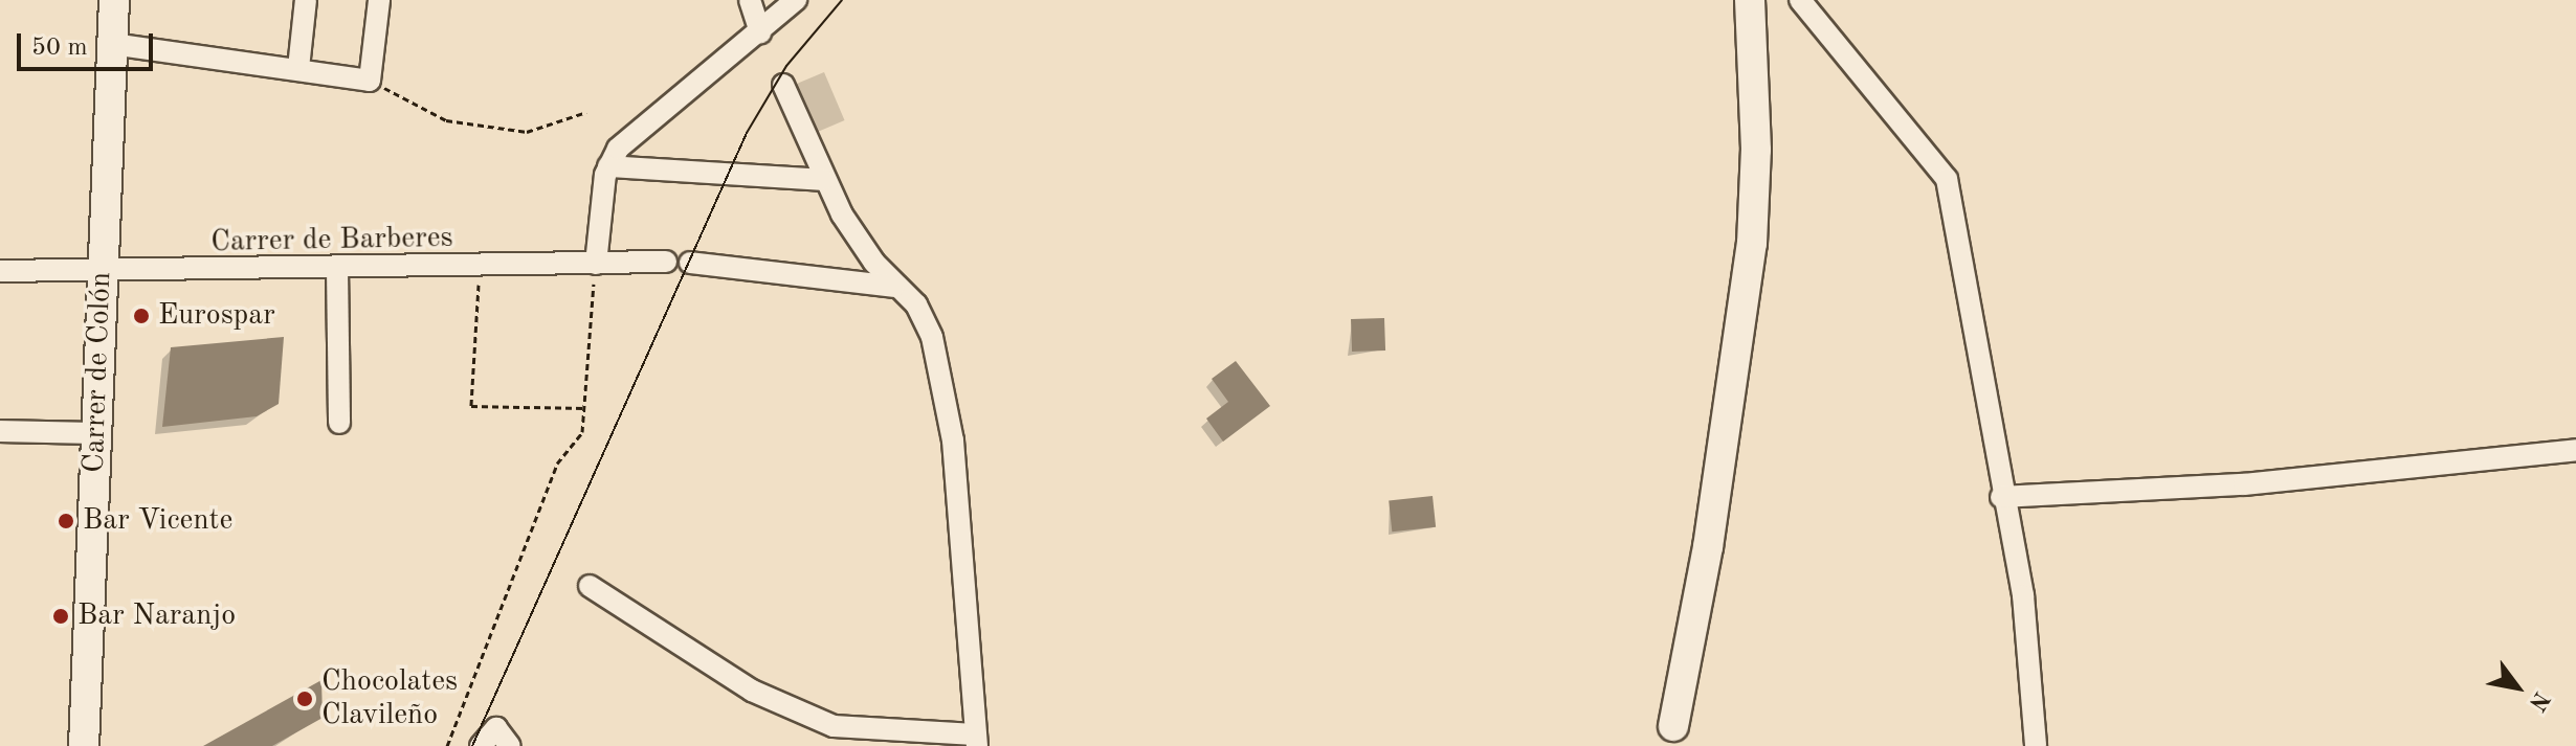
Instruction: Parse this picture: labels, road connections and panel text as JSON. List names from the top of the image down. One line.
{"streets":{"main road":["Carrer de Colón"],"street":["Carrer de Barberes"]},"crossings":[["Carrer de Barberes","Carrer de Colón"]],"places":["Eurospar","Bar Vicente","Bar Naranjo","Chocolates Clavileño"],"scale_bar":"50 m","north":"bottom right"}
